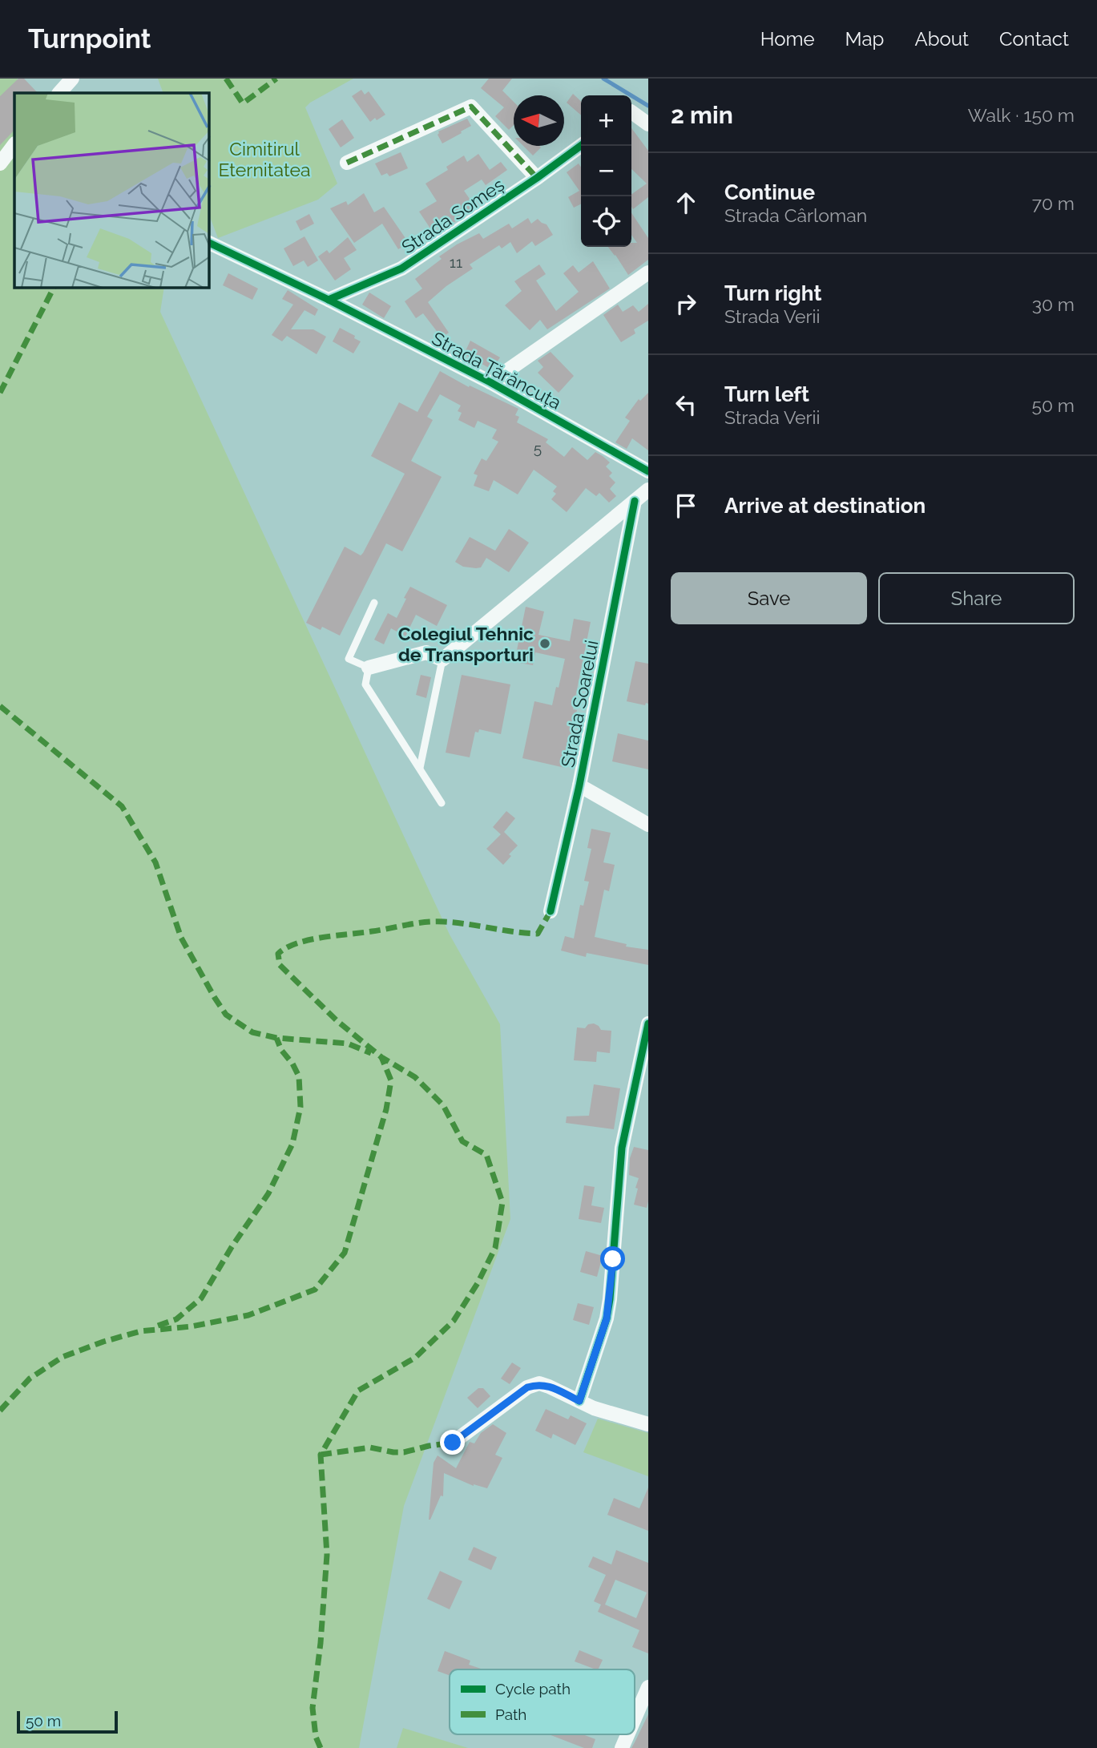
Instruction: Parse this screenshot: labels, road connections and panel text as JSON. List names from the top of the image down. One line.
{"streets":{"street":["Strada Someș","Strada Țărăncuța","Strada Soarelui"]},"crossings":[["Strada Someș","Strada Țărăncuța"]],"parks":["Cimitirul Eternitatea"],"places":["Colegiul Tehnic de Transporturi"],"house_numbers":["11","5"],"legend":["Cycle path","Path"],"scale_bar":"50 m","north":"left","page":{"header":"Turnpoint","nav":["Home","Map","About","Contact"],"heading":["2 min","Walk · 150 m"],"map_buttons":["+","−"],"list":[["Continue","Strada Cârloman","70 m"],["Turn right","Strada Verii","30 m"],["Turn left","Strada Verii","50 m"],"Arrive at destination"],"buttons":["Save","Share"],"scale":"50 m"}}
